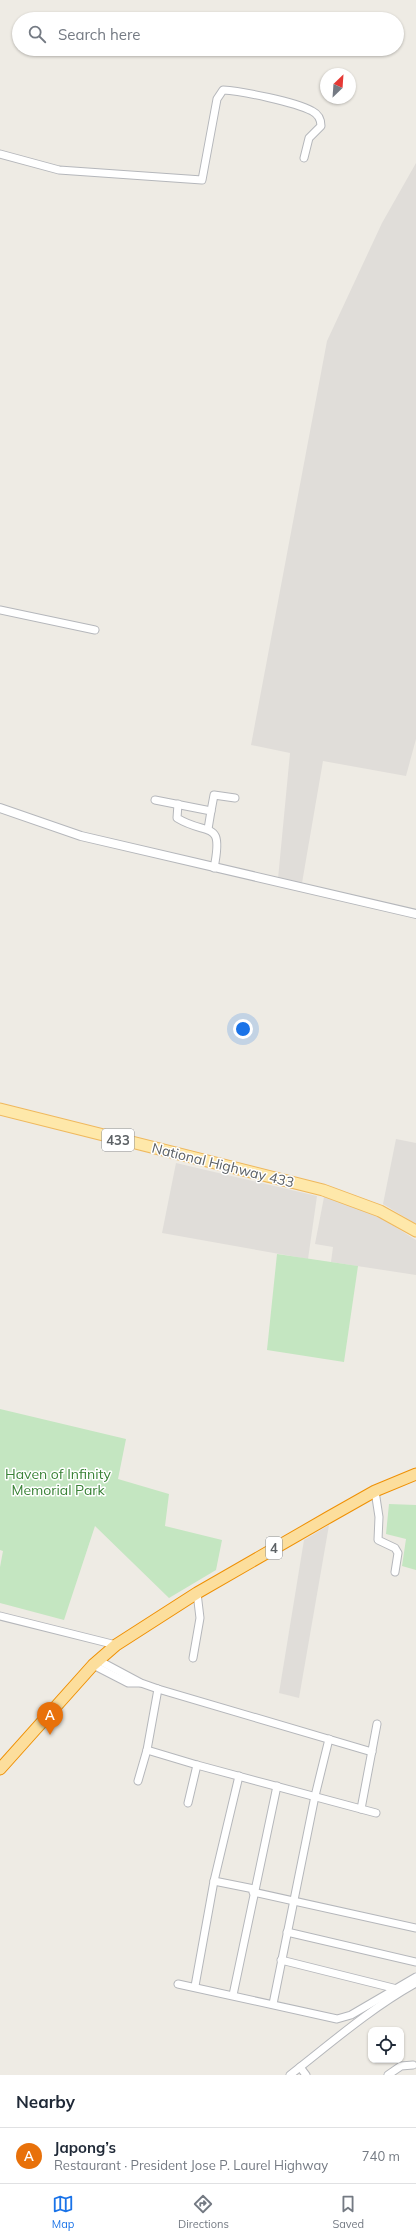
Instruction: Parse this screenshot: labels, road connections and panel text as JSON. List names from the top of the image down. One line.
{"streets":{"highway":["4"],"main road":["433","National Highway 433"]},"parks":["Haven of Infinity Memorial Park"],"north":"top right","page":{"search":"Search here","pins":"A","heading":"Nearby","list":[{"mark":"A","name":"Japong’s","note":"Restaurant · President Jose P. Laurel Highway","value":"740 m"}],"nav":["Map","Directions","Saved"]}}
